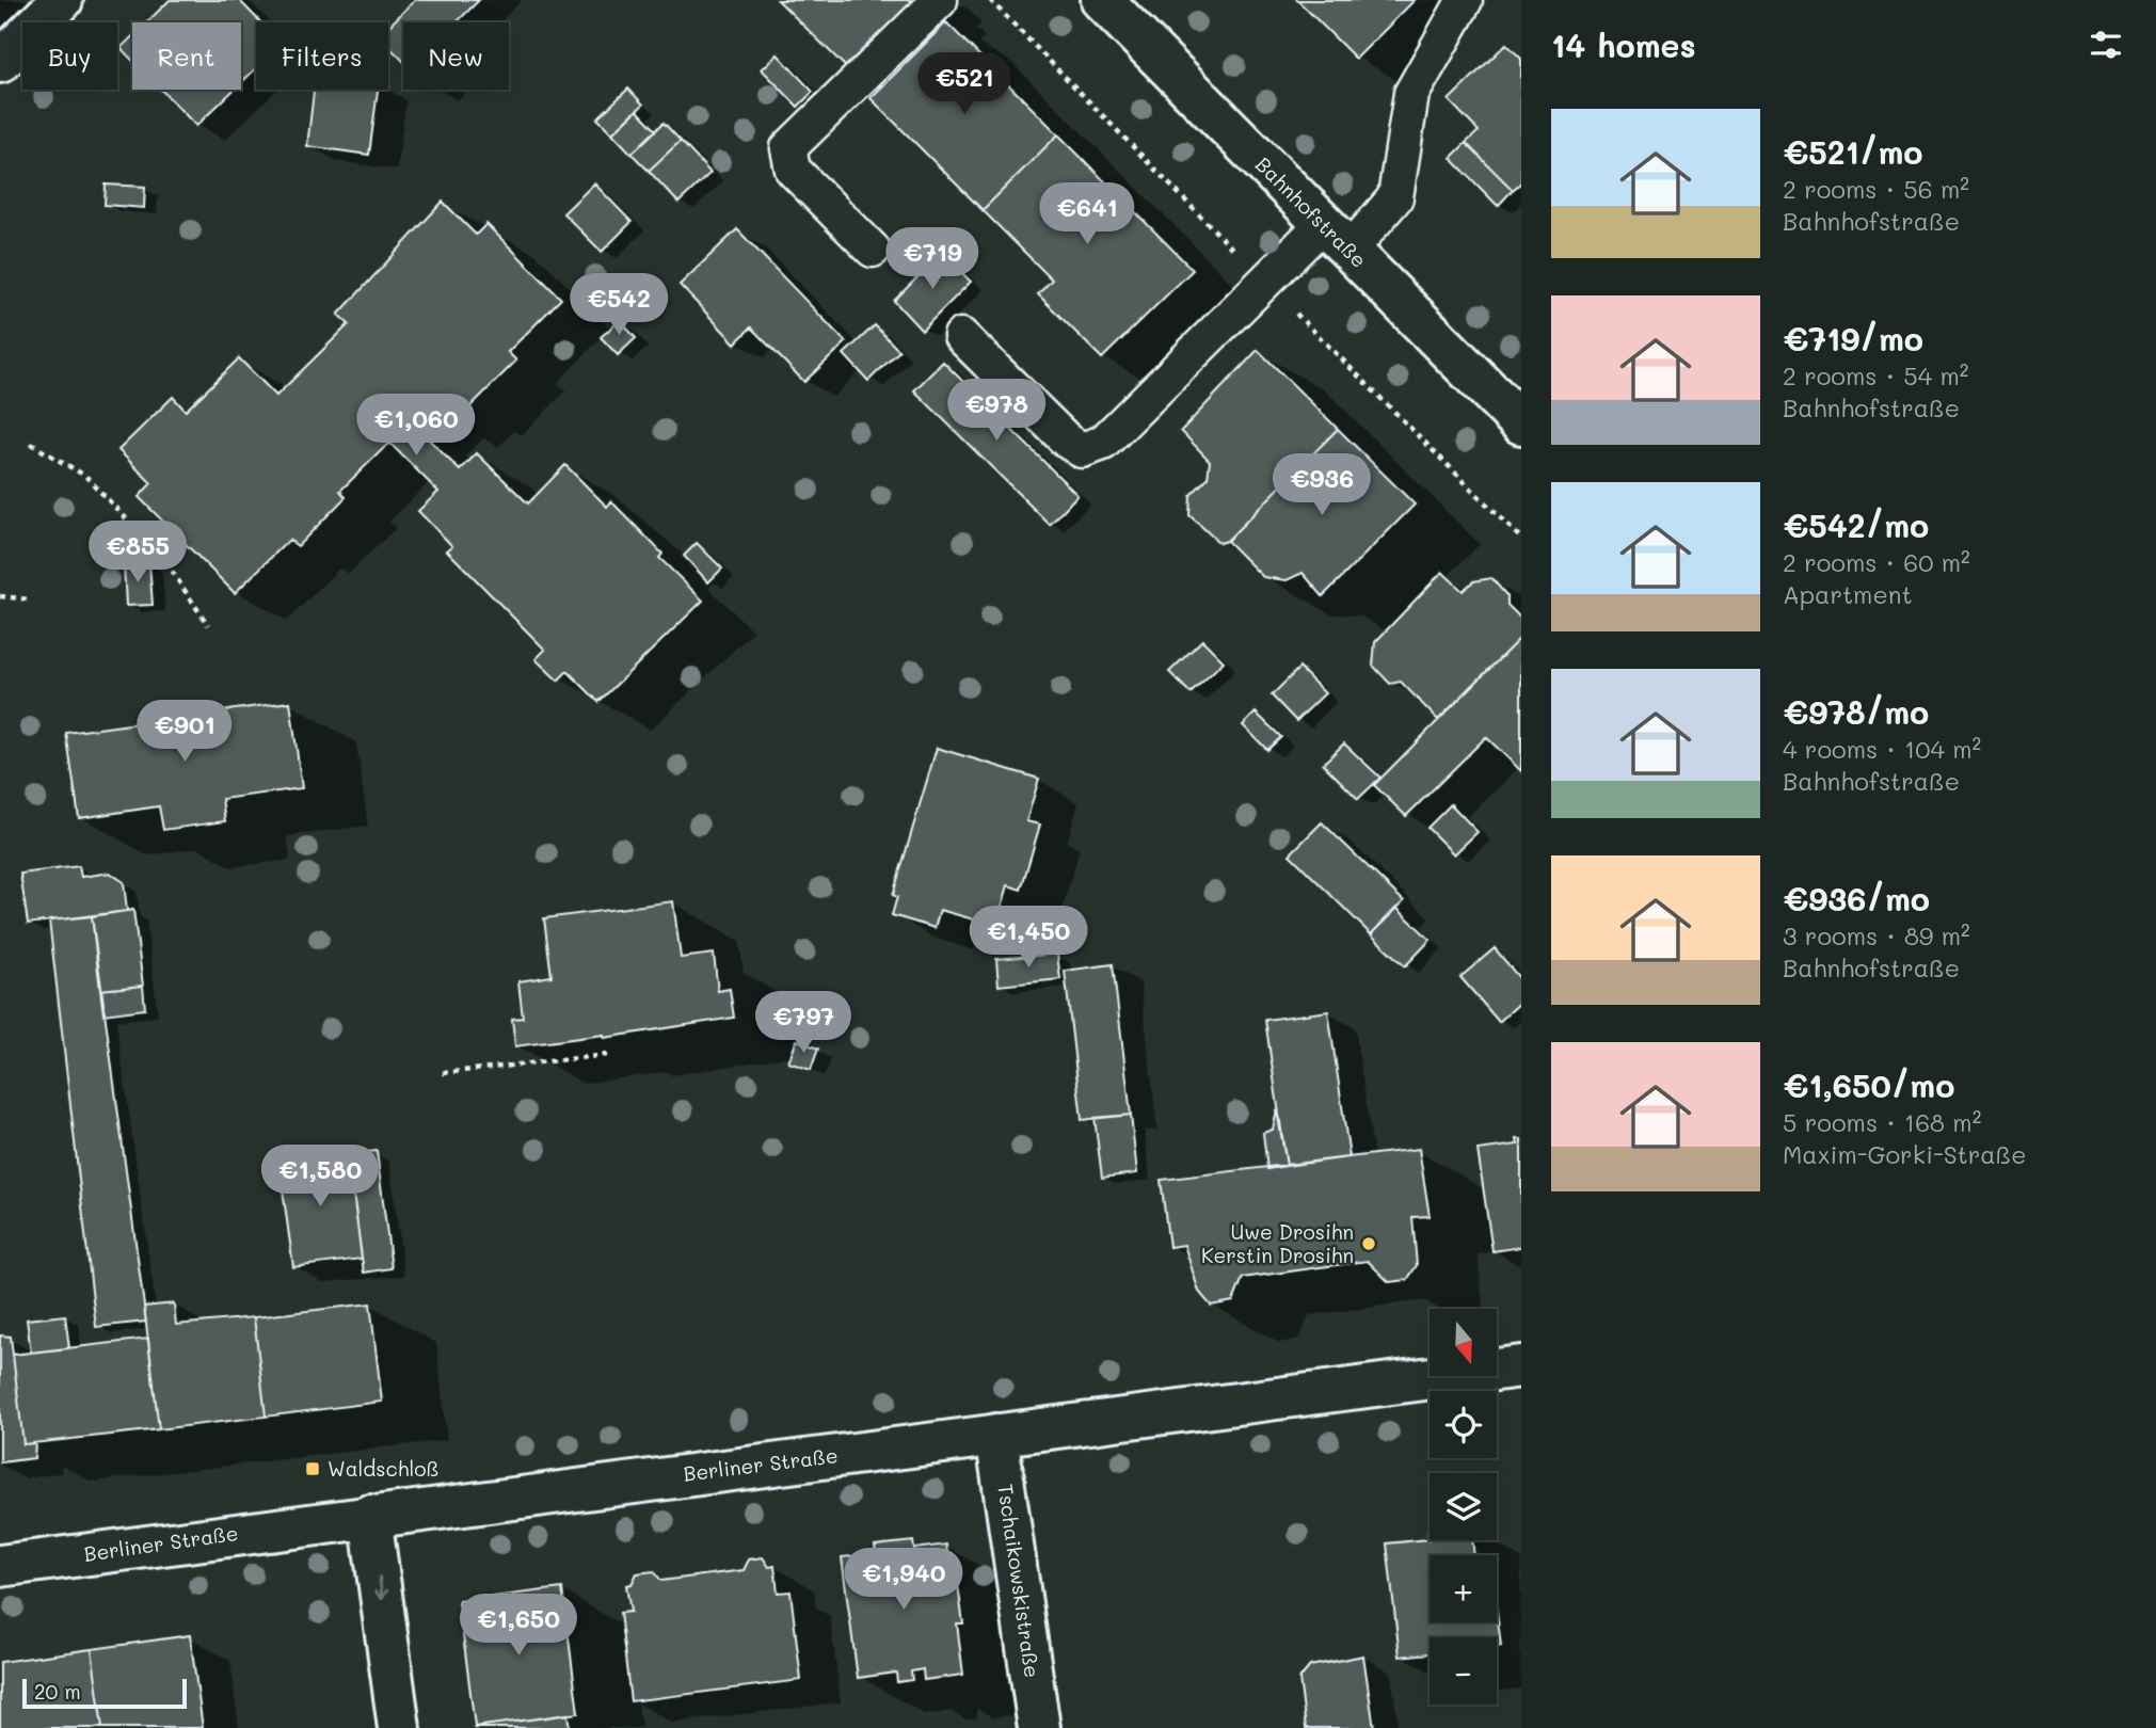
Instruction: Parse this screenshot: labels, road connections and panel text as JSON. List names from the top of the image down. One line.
{"streets":{"main road":["Bahnhofstraße","Berliner Straße","Tschaikowskistraße"]},"crossings":[["Berliner Straße","Tschaikowskistraße"]],"places":{"other":["Uwe Drosihn Kerstin Drosihn"],"transit":["Waldschloß"]},"scale_bar":"20 m","north":"bottom","page":{"heading":"14 homes","chip":["Buy","Rent","Filters","New"],"price":["€521","€641","€719","€542","€978","€1,060","€936","€855","€901","€1,450","€797","€1,580","€1,940","€1,650"],"list":[{"name":"€521/mo","note":"2 rooms · 56 m² · Bahnhofstraße"},{"name":"€719/mo","note":"2 rooms · 54 m² · Bahnhofstraße"},{"name":"€542/mo","note":"2 rooms · 60 m² · Apartment"},{"name":"€978/mo","note":"4 rooms · 104 m² · Bahnhofstraße"},{"name":"€936/mo","note":"3 rooms · 89 m² · Bahnhofstraße"},{"name":"€1,650/mo","note":"5 rooms · 168 m² · Maxim-Gorki-Straße"}],"map_buttons":["+","−"],"scale":"20 m"}}
